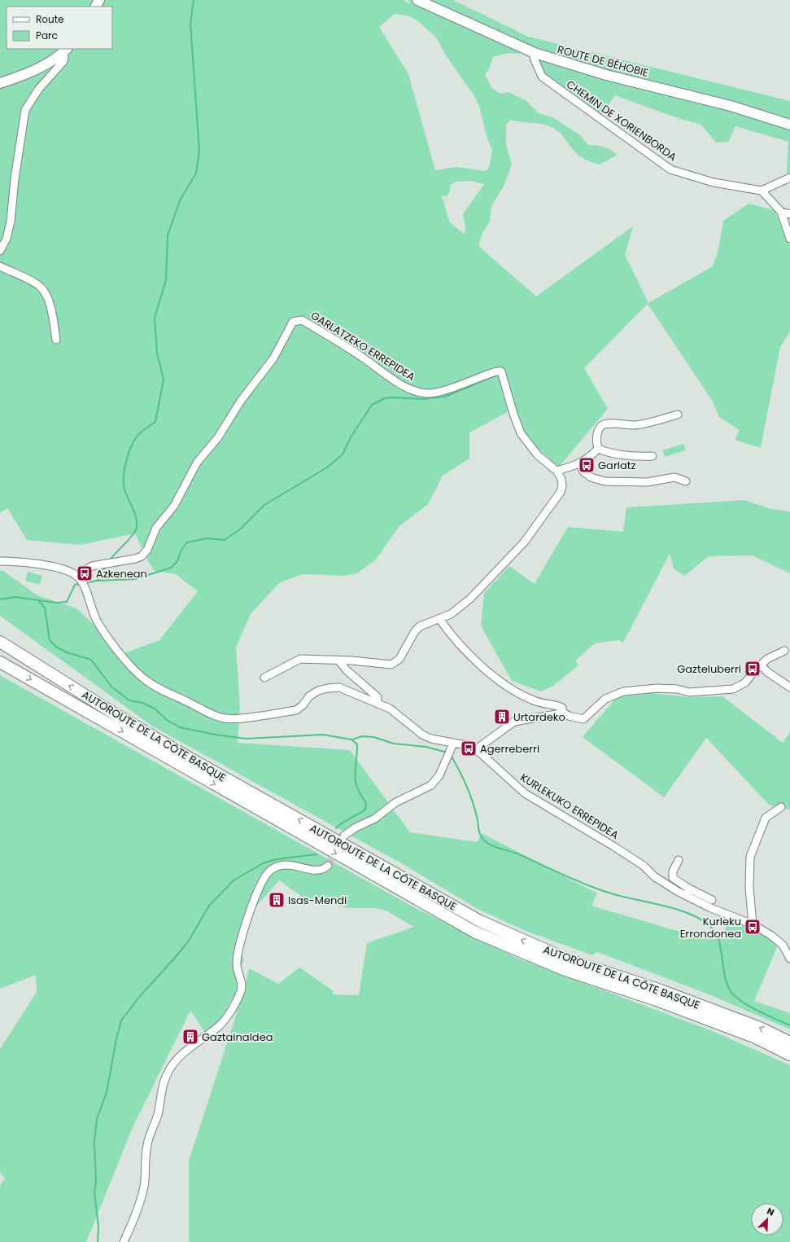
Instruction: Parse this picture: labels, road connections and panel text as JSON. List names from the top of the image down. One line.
{"streets":{"highway":["AUTOROUTE DE LA CÔTE BASQUE"],"main road":["ROUTE DE BÉHOBIE"],"street":["CHEMIN DE XORIENBORDA","GARLATZEKO ERREPIDEA","KURLEKUKO ERREPIDEA"]},"crossings":[["ROUTE DE BÉHOBIE","CHEMIN DE XORIENBORDA"],["GARLATZEKO ERREPIDEA","KURLEKUKO ERREPIDEA"]],"places":{"bus stop":["Garlatz","Azkenean","Gazteluberri","Agerreberri","Kurleku Errondonea"],"building":["Urtardeko","Isas-Mendi","Gaztainaldea"]},"legend":["Route","Parc"],"north":"top right"}
